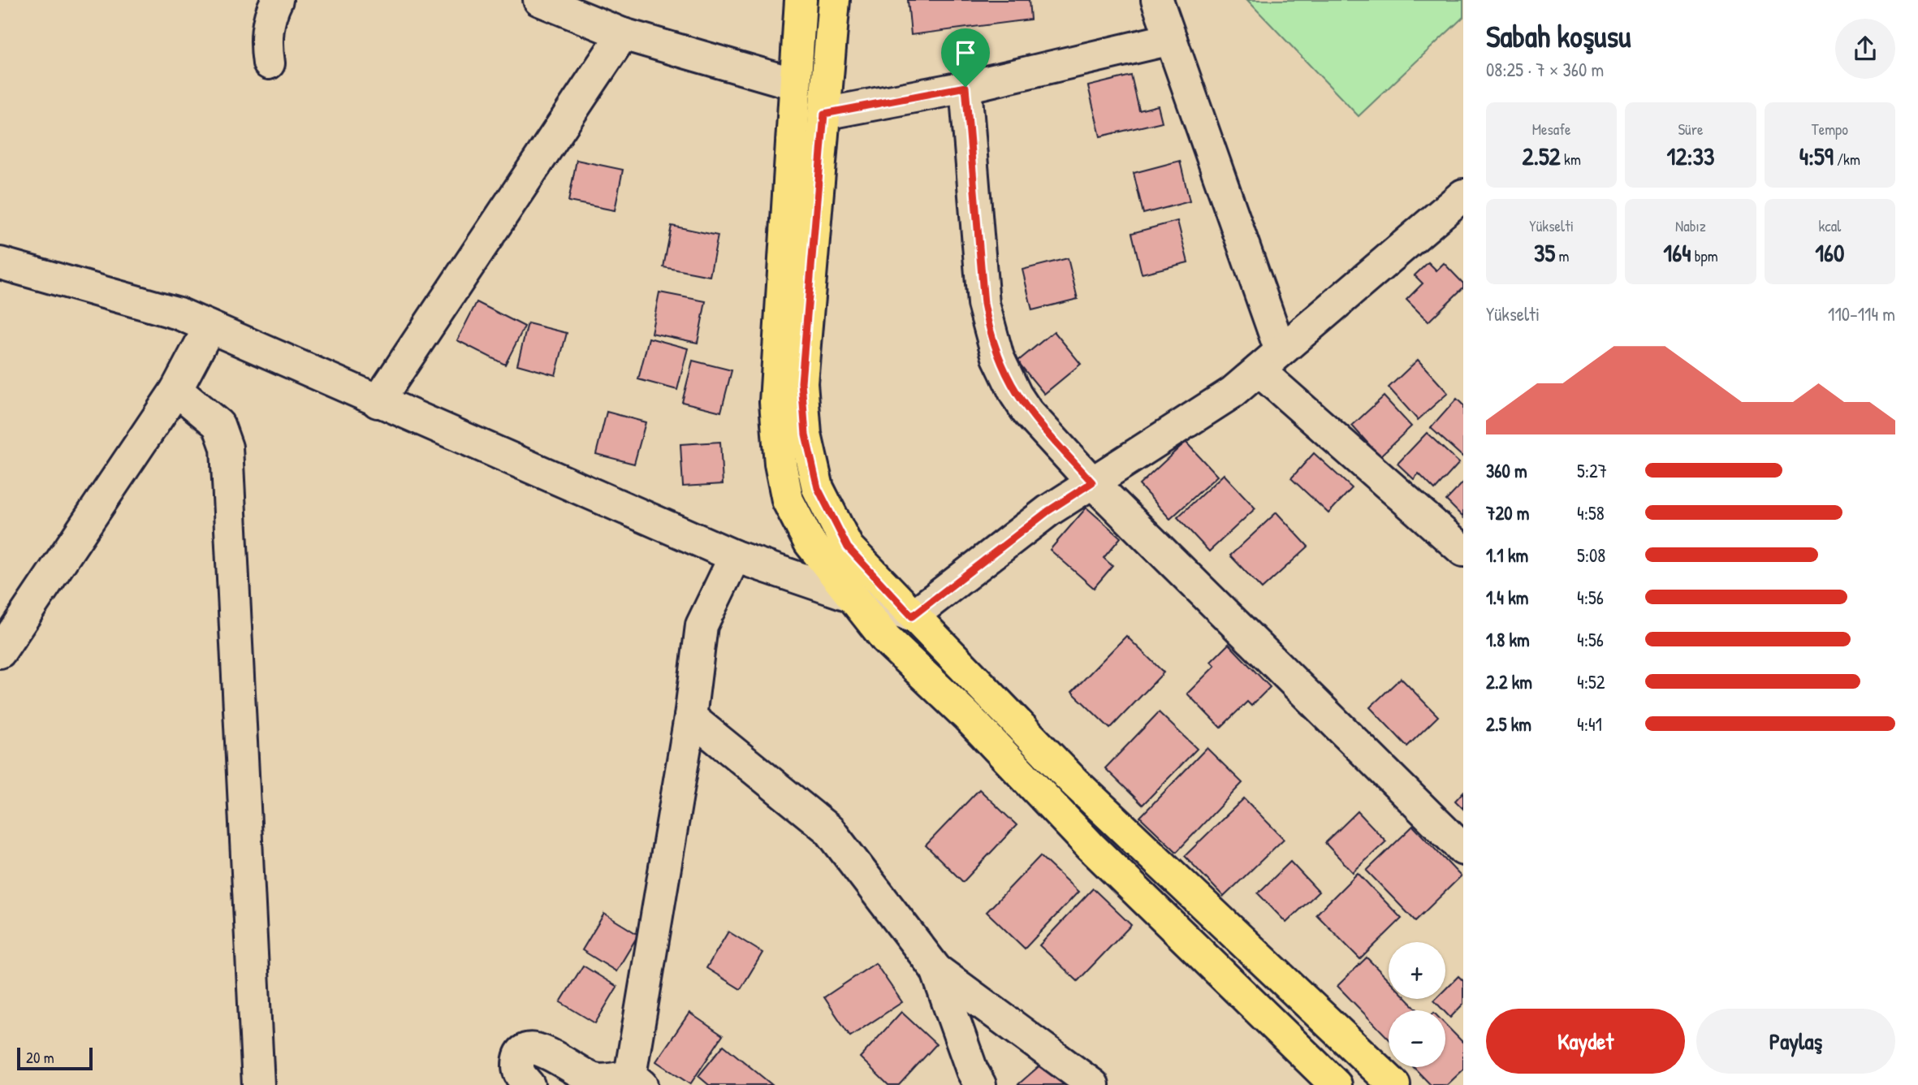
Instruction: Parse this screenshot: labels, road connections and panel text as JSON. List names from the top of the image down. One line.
{"scale_bar":"20 m","page":{"heading":["Sabah koşusu","08:25 · 7 × 360 m"],"stats":[["Mesafe","2.52 km"],["Süre","12:33"],["Tempo","4:59 /km"],["Yükselti","35 m"],["Nabız","164 bpm"],["kcal","160"]],"chart":["Yükselti","110–114 m"],"list":[{"name":"360 m","note":"5:27"},{"name":"720 m","note":"4:58"},{"name":"1.1 km","note":"5:08"},{"name":"1.4 km","note":"4:56"},{"name":"1.8 km","note":"4:56"},{"name":"2.2 km","note":"4:52"},{"name":"2.5 km","note":"4:41"}],"map_buttons":["+","−"],"buttons":["Kaydet","Paylaş"],"scale":"20 m"}}
